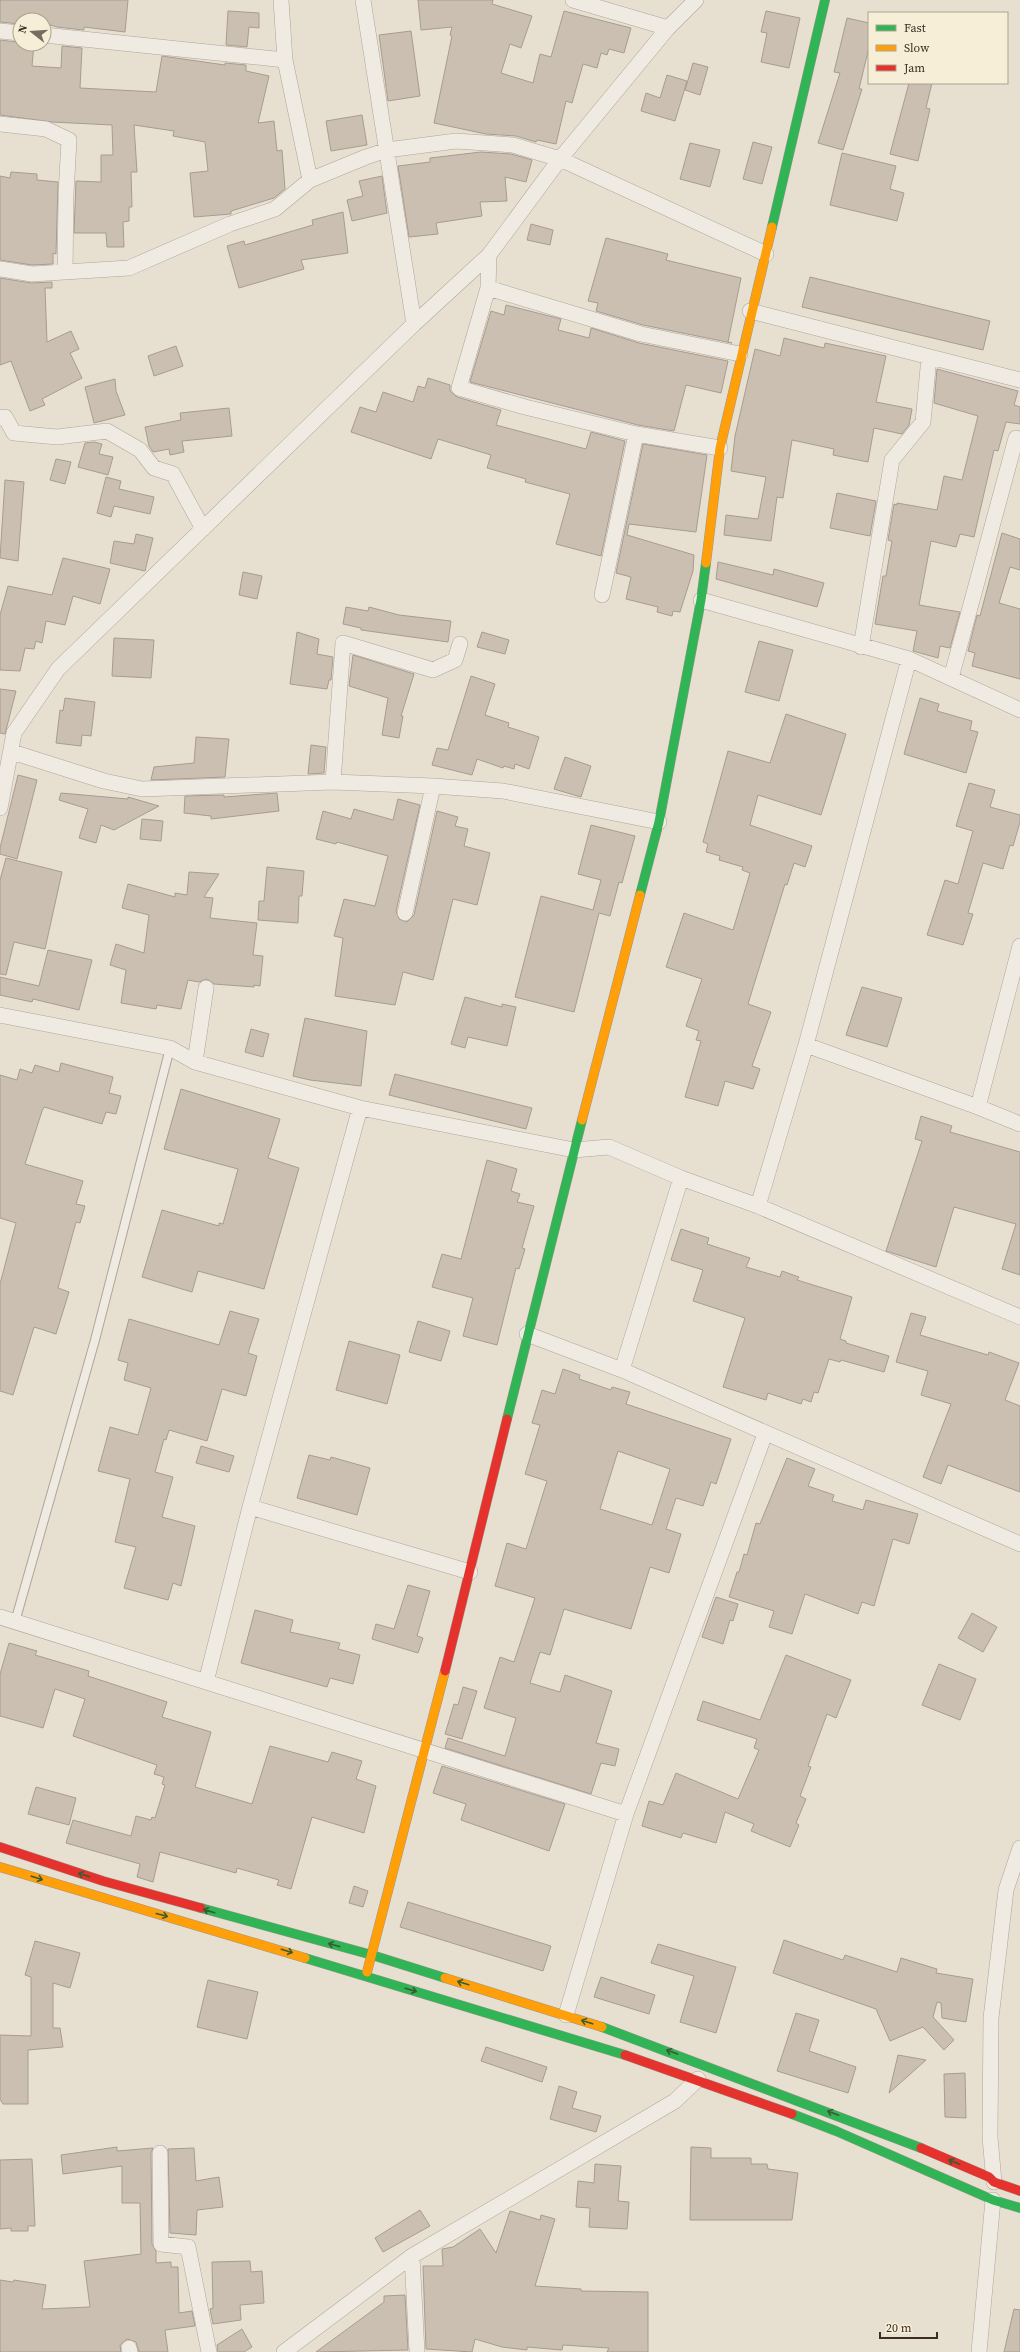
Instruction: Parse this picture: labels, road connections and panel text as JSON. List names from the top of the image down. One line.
{"legend":["Fast","Slow","Jam"],"scale_bar":"20 m","north":"left"}
